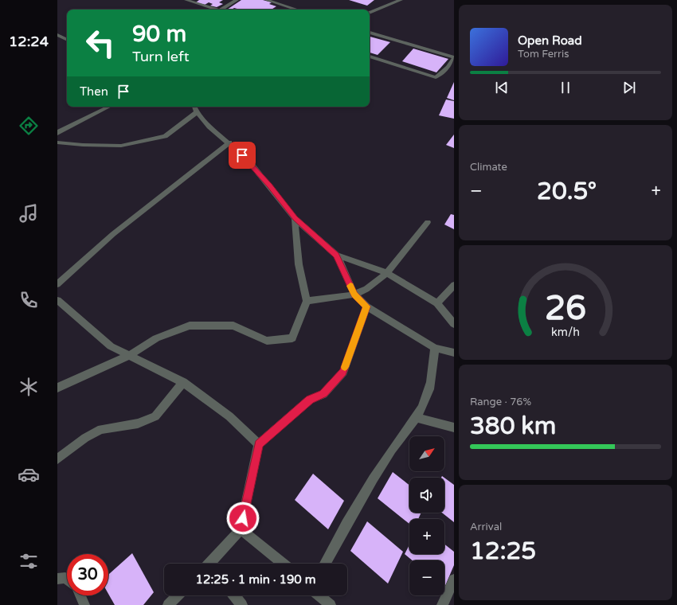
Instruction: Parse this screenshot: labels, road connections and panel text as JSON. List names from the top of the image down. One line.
{"north":"top right","page":{"tabs":"12:24","turn":["90 m","Turn left"],"song":["Open Road","Tom Ferris"],"then":"Then","tile":["Climate",["Range · 76%","380 km"],["Arrival","12:25"]],"heat":["−","20.5°","+"],"map_buttons":["+","−"],"limit":"30","trip":"12:25 · 1 min · 190 m","gauge":["26","km/h"]}}
